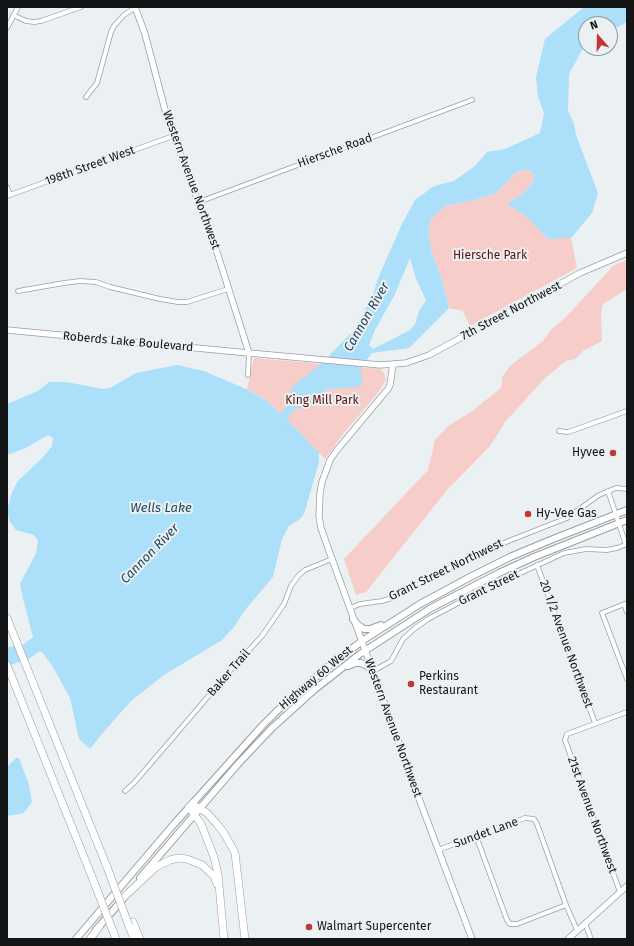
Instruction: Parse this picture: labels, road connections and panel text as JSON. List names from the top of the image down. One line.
{"streets":{"main road":["Highway 60 West"],"street":["Hiersche Road","198th Street West","Western Avenue Northwest","7th Street Northwest","Roberds Lake Boulevard","Grant Street Northwest","Grant Street","20 1/2 Avenue Northwest","Baker Trail","21st Avenue Northwest","Sundet Lane"]},"crossings":[["Hiersche Road","Western Avenue Northwest"],["198th Street West","Western Avenue Northwest"],["Western Avenue Northwest","7th Street Northwest"],["Western Avenue Northwest","Roberds Lake Boulevard"],["Western Avenue Northwest","Grant Street Northwest"],["Western Avenue Northwest","Grant Street"],["Western Avenue Northwest","Baker Trail"],["Western Avenue Northwest","Highway 60 West"],["Western Avenue Northwest","Sundet Lane"],["7th Street Northwest","Roberds Lake Boulevard"],["Grant Street Northwest","Grant Street"],["Grant Street","20 1/2 Avenue Northwest"],["Grant Street","Highway 60 West"],["20 1/2 Avenue Northwest","21st Avenue Northwest"]],"water":["Cannon River","Wells Lake"],"parks":["Hiersche Park","King Mill Park"],"places":["Hyvee","Hy-Vee Gas","Perkins Restaurant","Walmart Supercenter"],"north":"top"}
